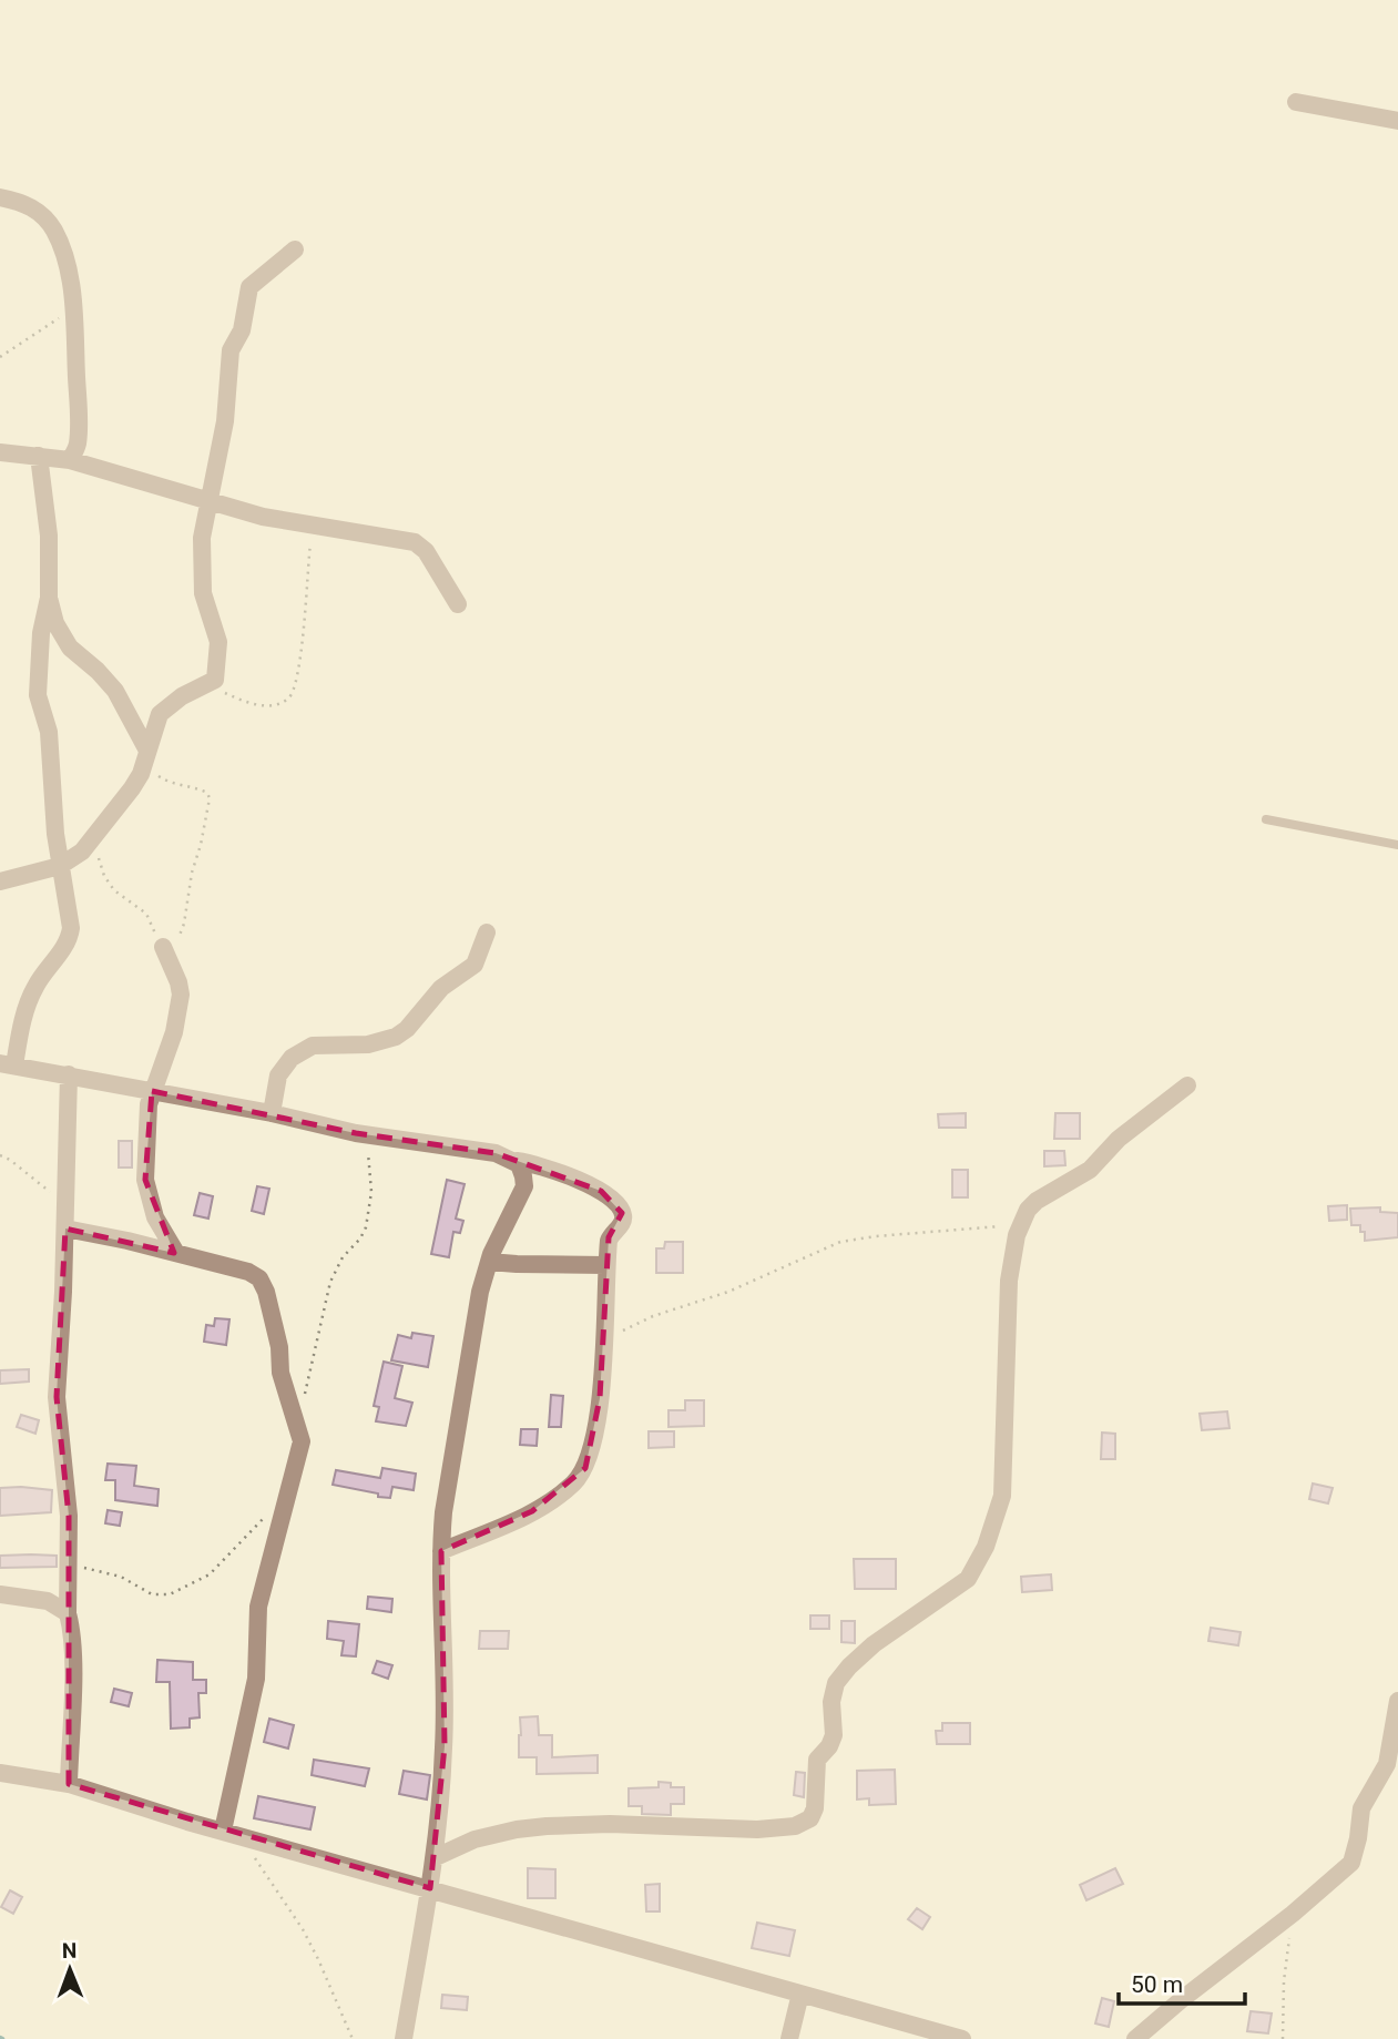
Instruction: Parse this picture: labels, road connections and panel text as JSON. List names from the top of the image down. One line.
{"scale_bar":"50 m","north":"top"}
